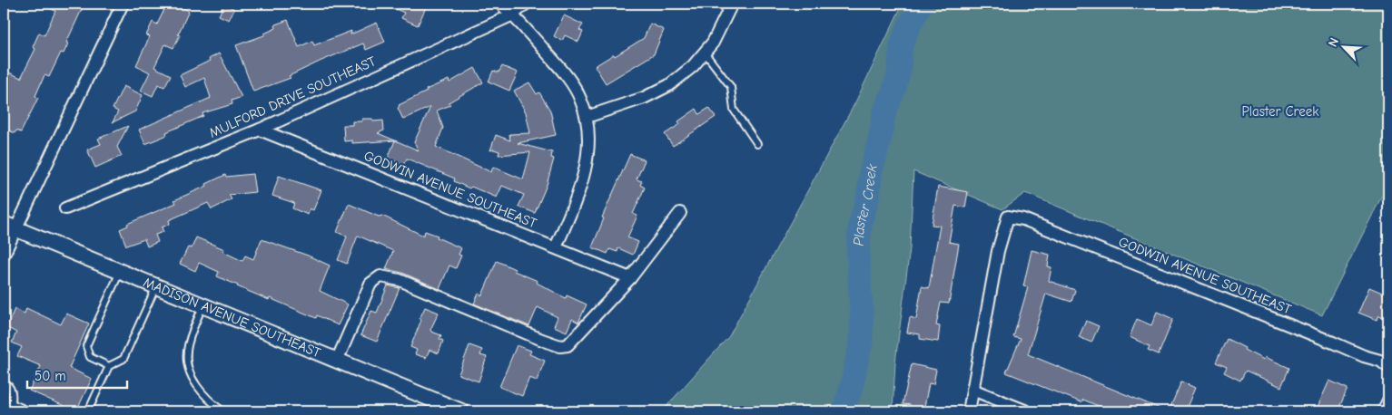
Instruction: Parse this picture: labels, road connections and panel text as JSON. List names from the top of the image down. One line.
{"streets":{"street":["MULFORD DRIVE SOUTHEAST","GODWIN AVENUE SOUTHEAST","MADISON AVENUE SOUTHEAST"]},"crossings":[["MULFORD DRIVE SOUTHEAST","GODWIN AVENUE SOUTHEAST"]],"water":["Plaster Creek"],"parks":["Plaster Creek"],"scale_bar":"50 m","north":"top left"}
